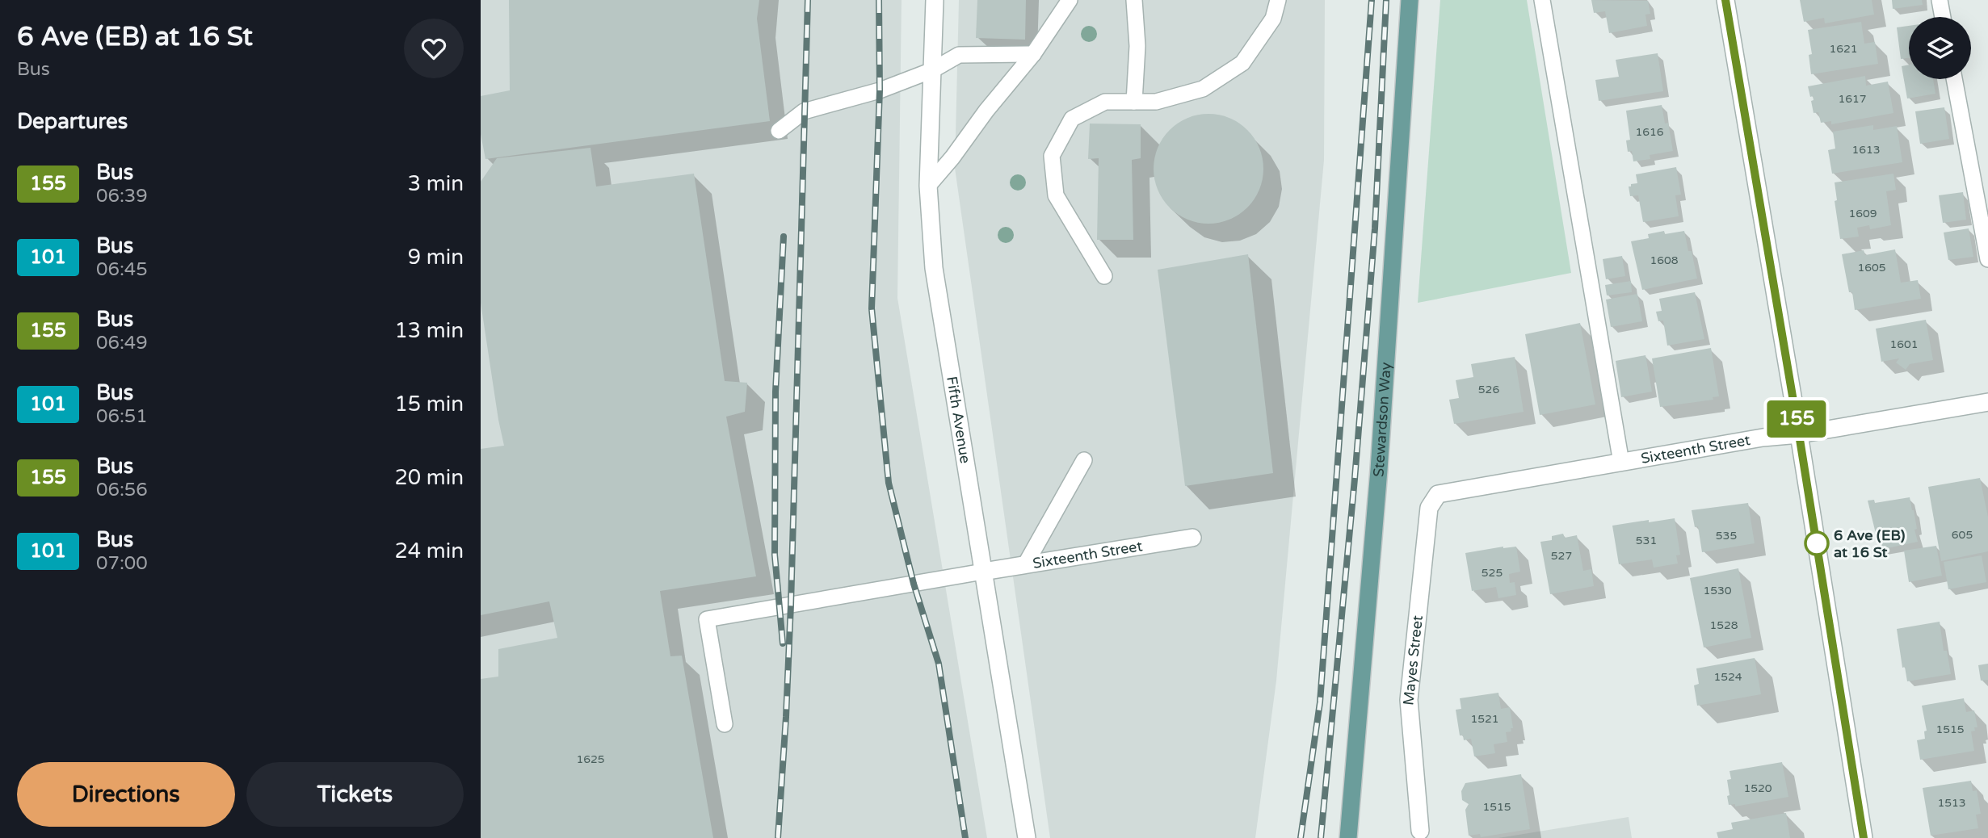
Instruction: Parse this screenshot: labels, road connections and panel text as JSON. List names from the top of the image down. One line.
{"streets":{"main road":["Stewardson Way"],"street":["Fifth Avenue","Sixteenth Street","Mayes Street"]},"crossings":[["Fifth Avenue","Sixteenth Street"],["Sixteenth Street","Mayes Street"]],"places":["6 Ave (EB) at 16 St"],"lines":["bus line 155"],"house_numbers":["1621","1617","1616","1613","1609","1608","1605","1601","526","605","535","531","527","525","1530","1528","1524","1521","1515","1625","1520","1513","1515"],"page":{"heading":[["6 Ave (EB) at 16 St","Bus"],"Departures"],"on_map":"155","list":[{"mark":"155","name":"Bus","note":"06:39","value":"3 min"},{"mark":"101","name":"Bus","note":"06:45","value":"9 min"},{"mark":"155","name":"Bus","note":"06:49","value":"13 min"},{"mark":"101","name":"Bus","note":"06:51","value":"15 min"},{"mark":"155","name":"Bus","note":"06:56","value":"20 min"},{"mark":"101","name":"Bus","note":"07:00","value":"24 min"}],"buttons":["Directions","Tickets"]}}
